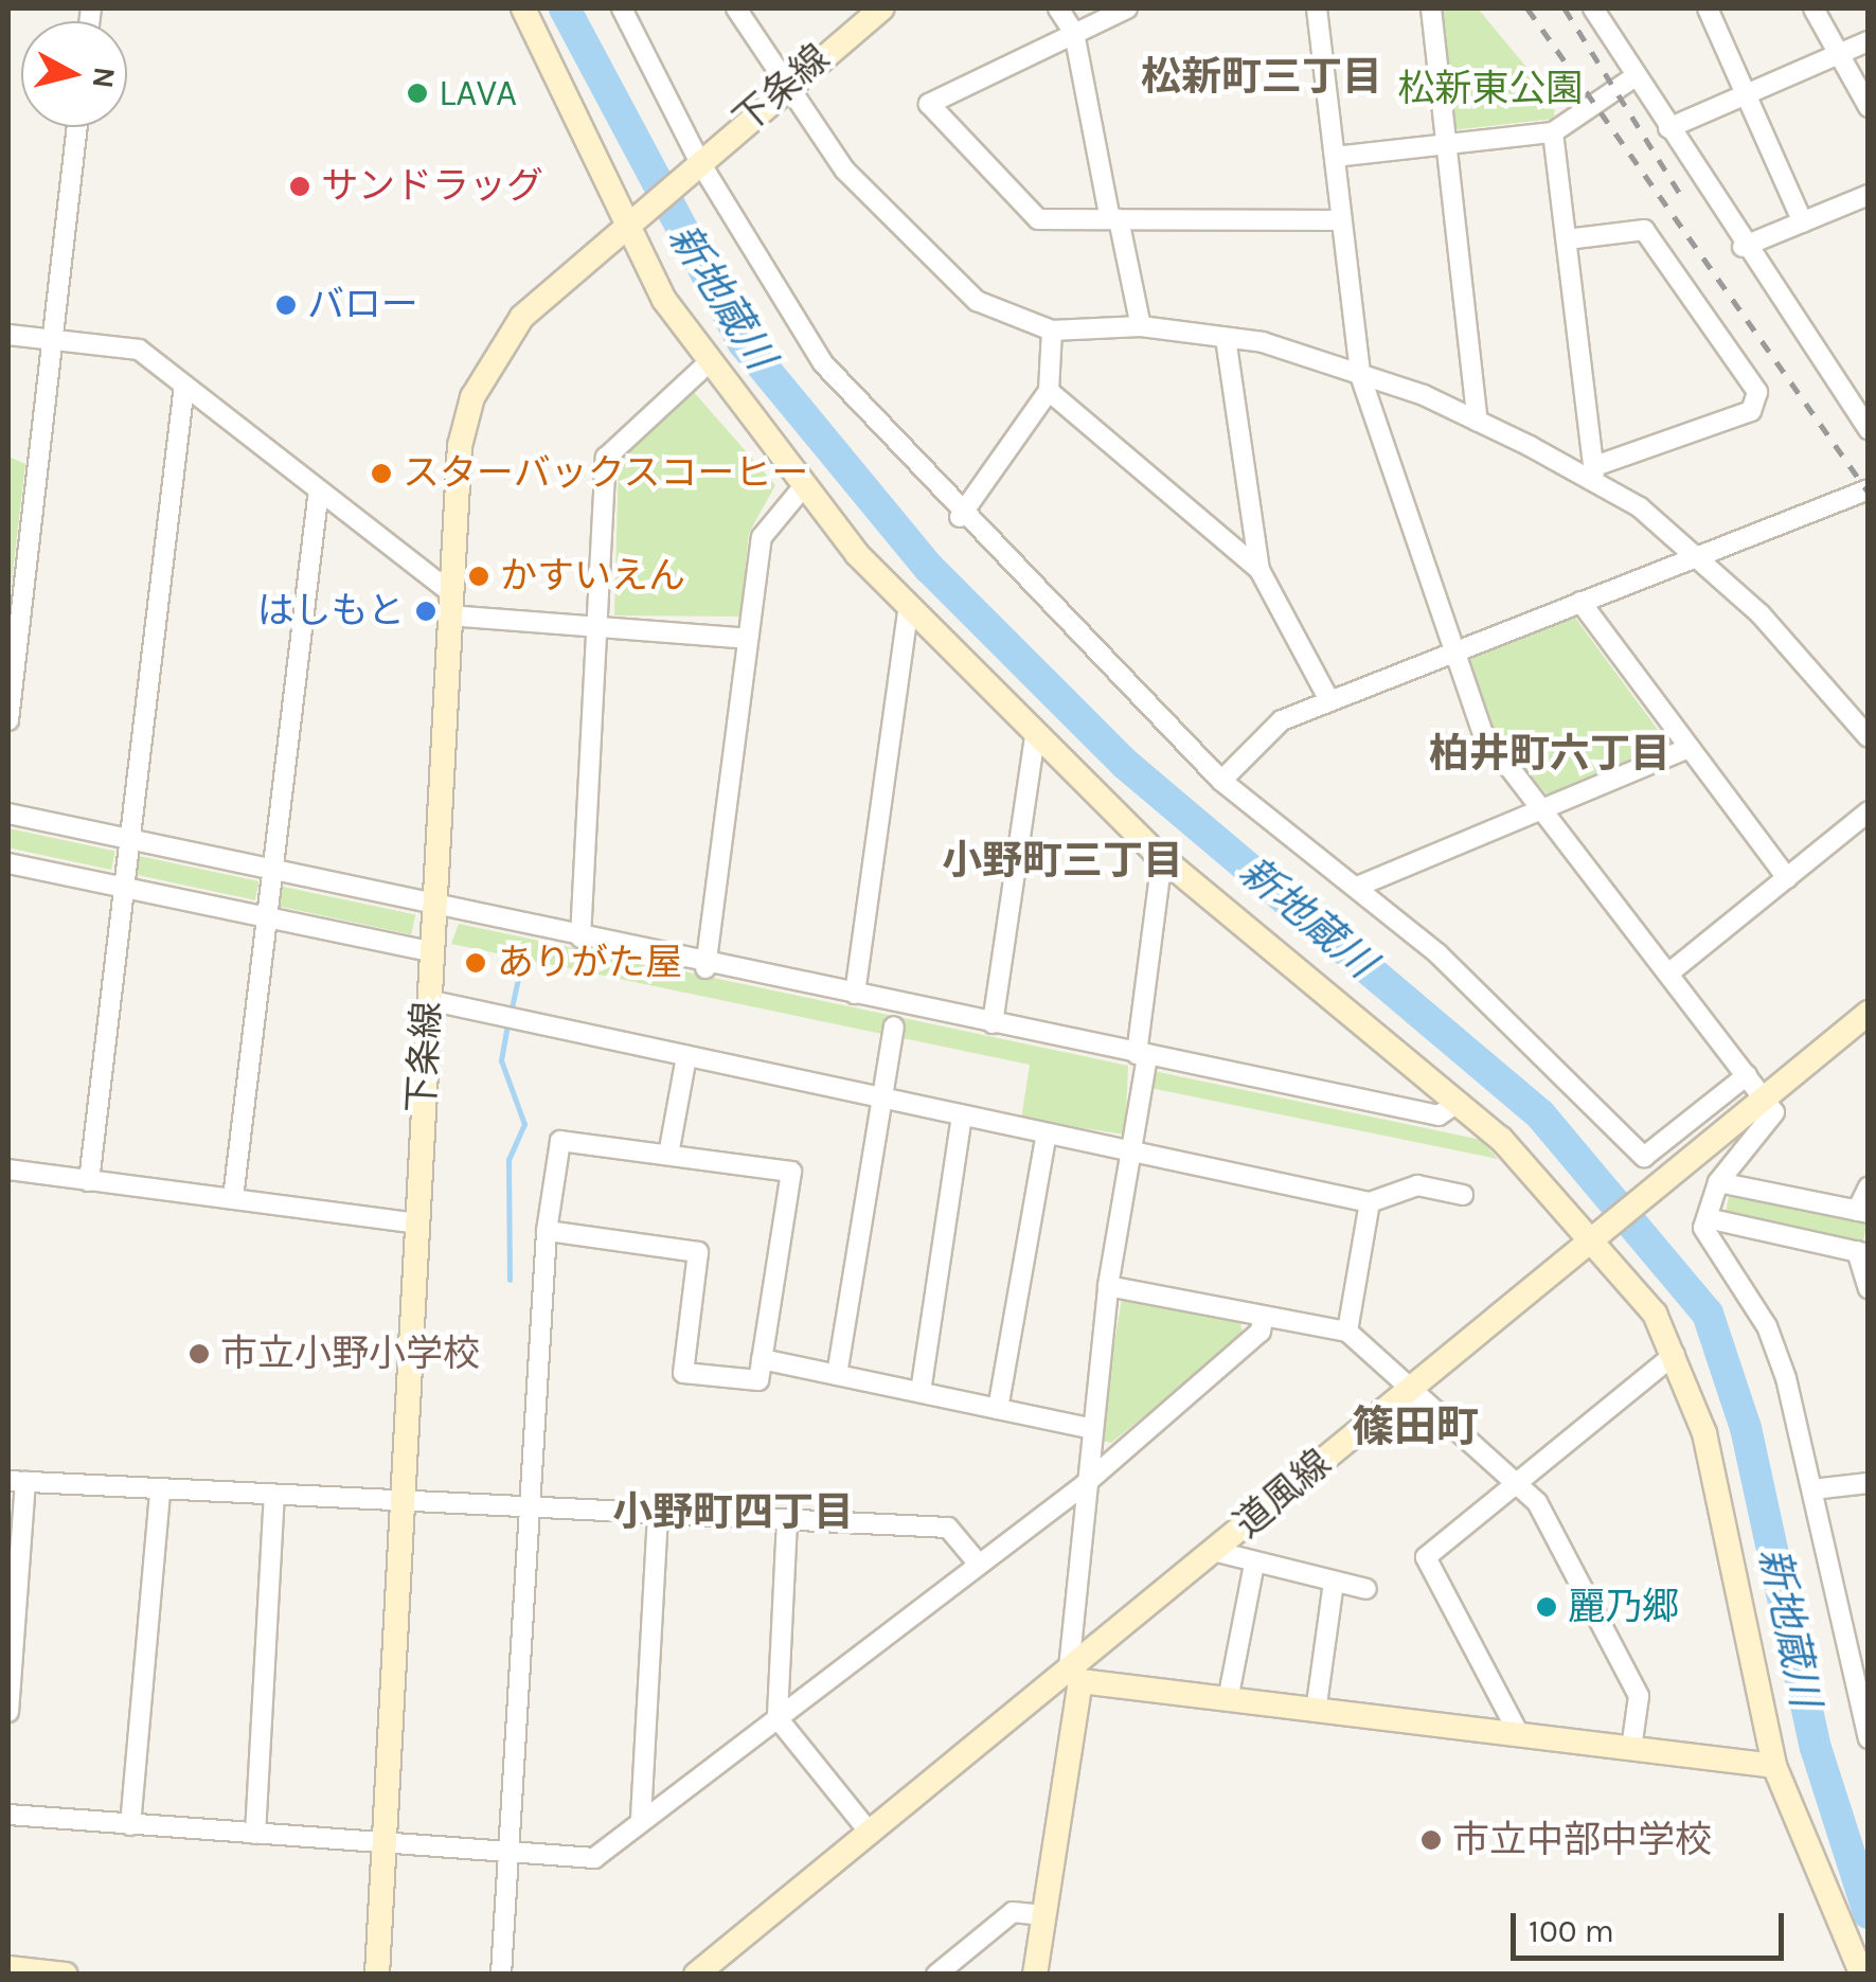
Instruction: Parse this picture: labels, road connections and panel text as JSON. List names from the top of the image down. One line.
{"streets":{"street":["下条線","道風線"]},"districts":["松新町三丁目","柏井町六丁目","小野町三丁目","篠田町","小野町四丁目"],"water":["新地蔵川"],"parks":["松新東公園"],"places":["LAVA","サンドラッグ","バロー","スターバックスコーヒー","かすいえん","はしもと","ありがた屋","市立小野小学校","麗乃郷","市立中部中学校"],"scale_bar":"100 m","north":"right"}
